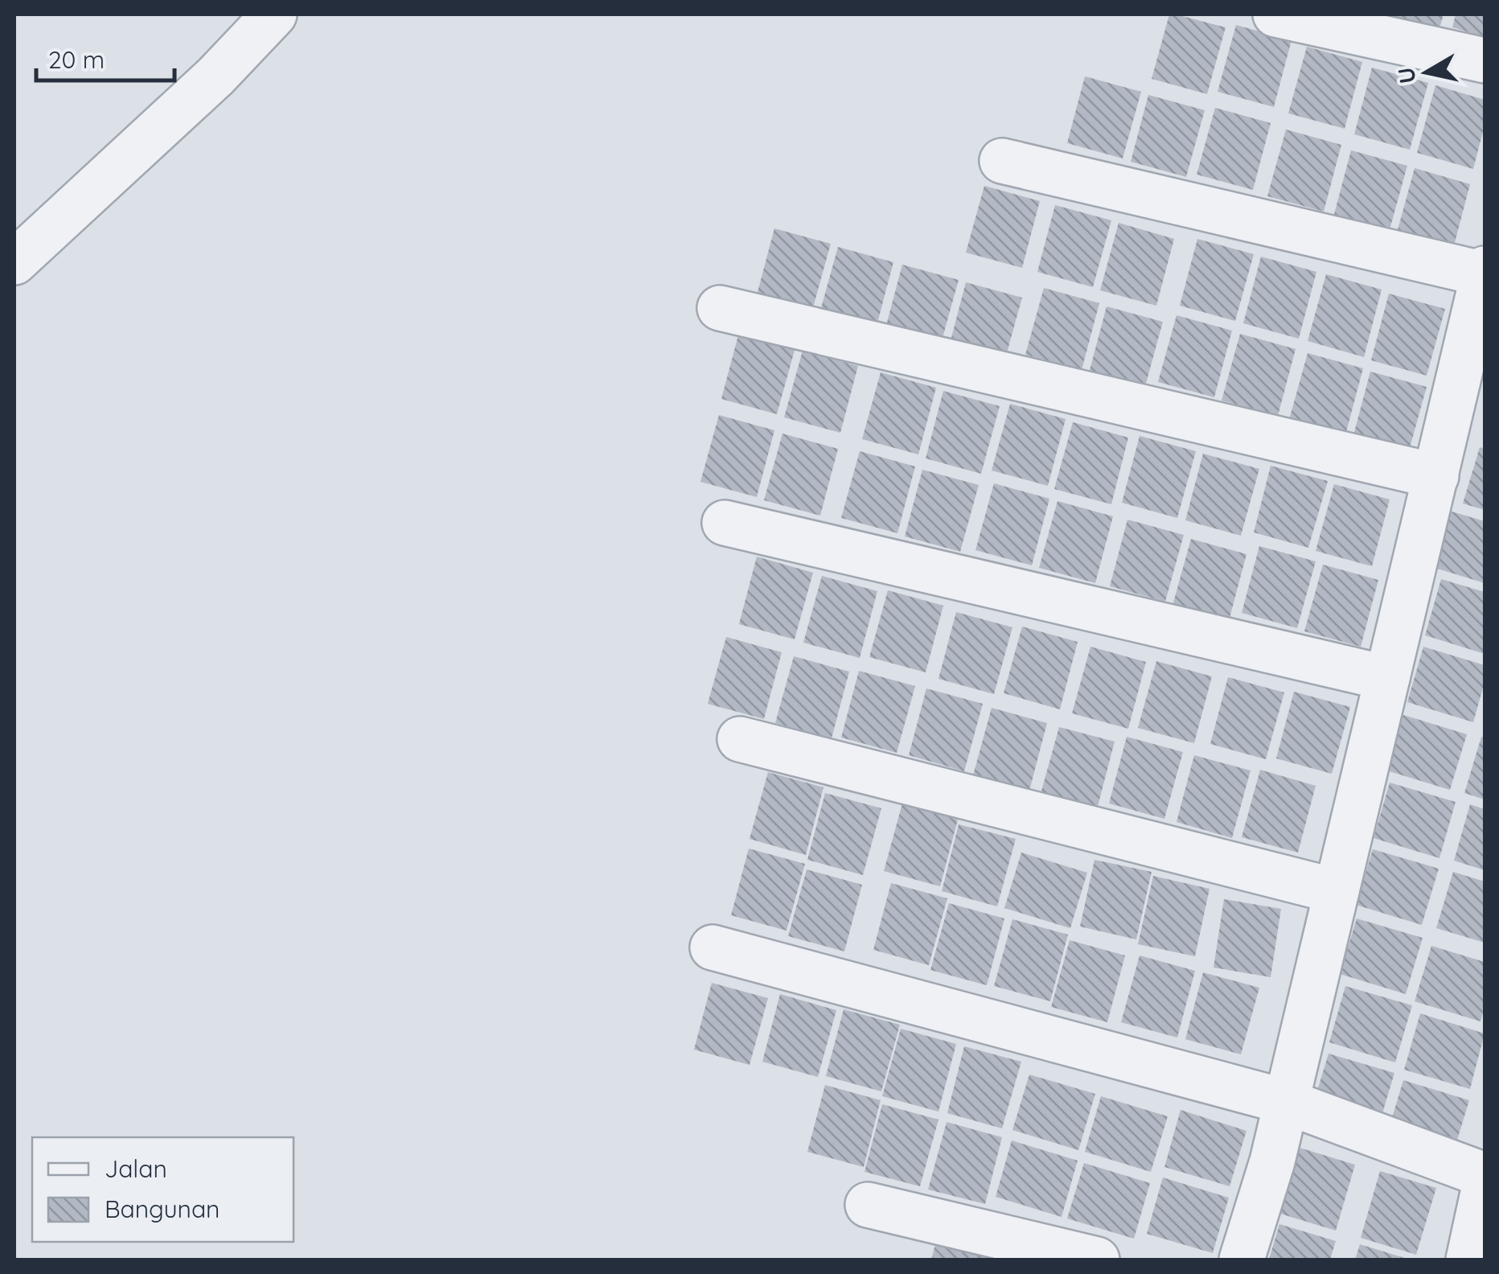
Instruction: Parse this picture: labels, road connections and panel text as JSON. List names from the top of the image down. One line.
{"legend":["Jalan","Bangunan"],"scale_bar":"20 m","north":"left"}
